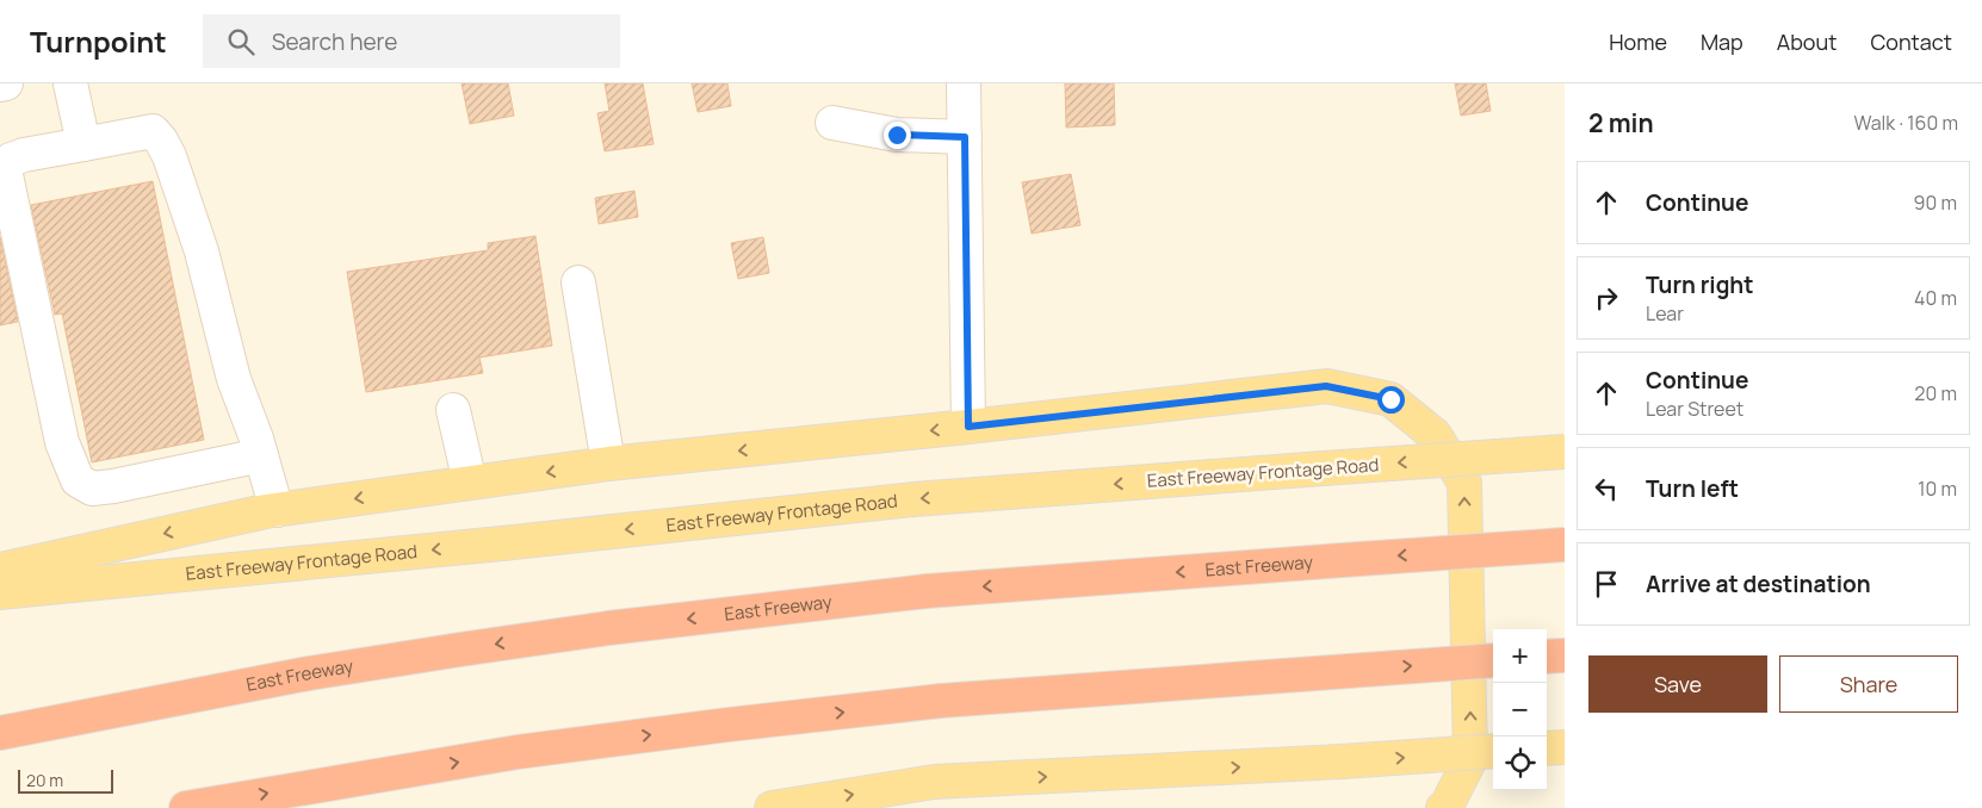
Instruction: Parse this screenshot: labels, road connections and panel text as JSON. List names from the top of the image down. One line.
{"streets":{"highway":["East Freeway"],"main road":["East Freeway Frontage Road"]},"scale_bar":"20 m","page":{"header":"Turnpoint","search":"Search here","nav":["Home","Map","About","Contact"],"heading":["2 min","Walk · 160 m"],"list":[["Continue","90 m"],["Turn right","Lear","40 m"],["Continue","Lear Street","20 m"],["Turn left","10 m"],"Arrive at destination"],"map_buttons":["+","−"],"buttons":["Save","Share"],"scale":"20 m"}}
